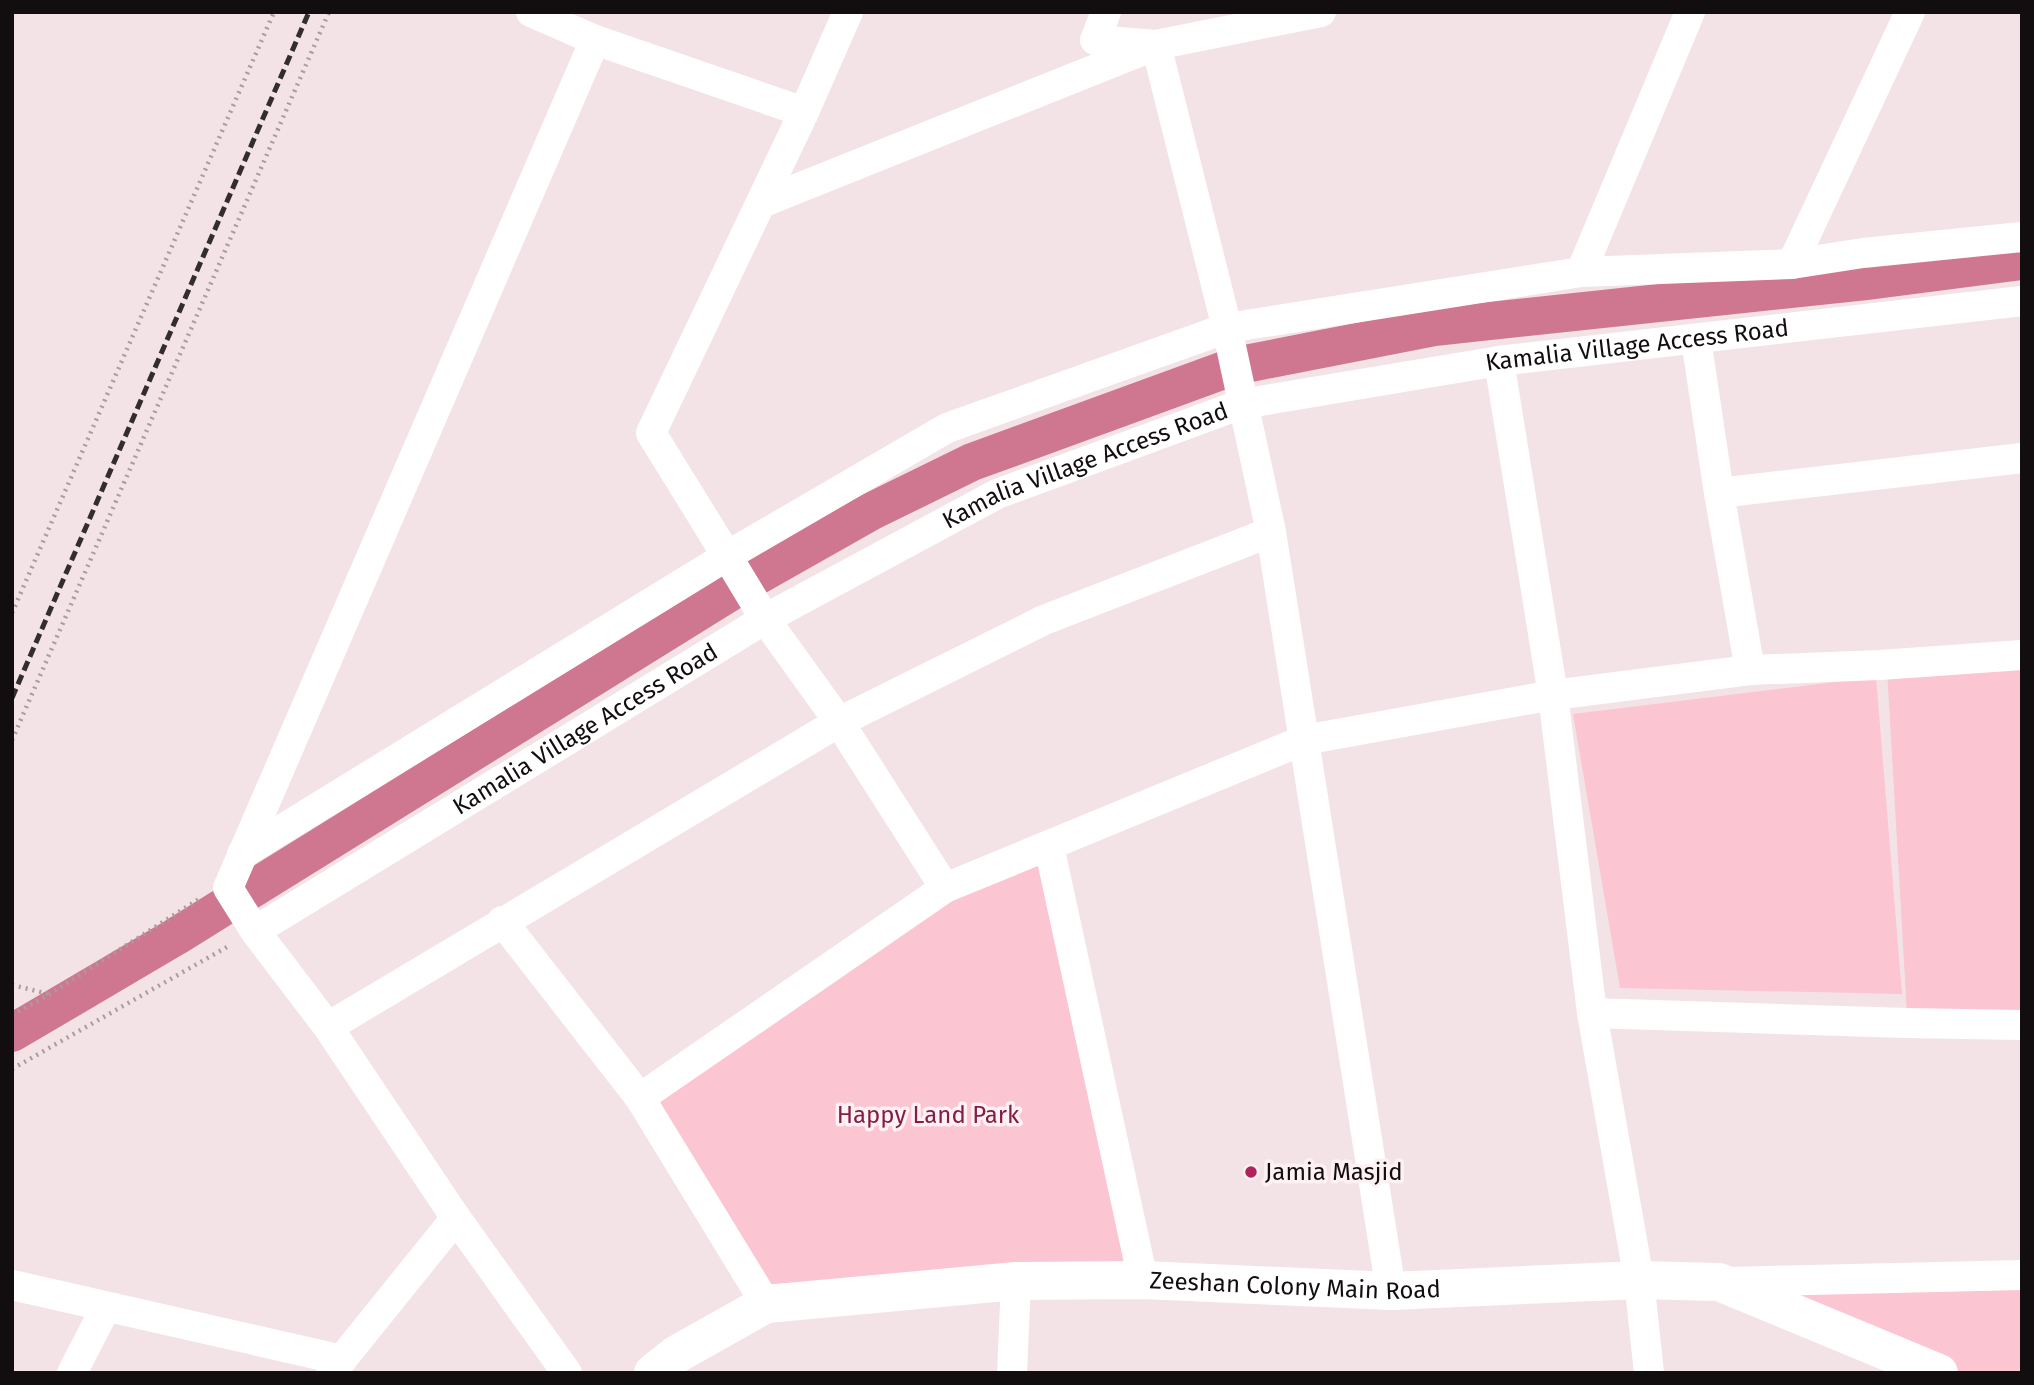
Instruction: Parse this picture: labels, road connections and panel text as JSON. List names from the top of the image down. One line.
{"streets":{"street":["Kamalia Village Access Road","Zeeshan Colony Main Road"]},"parks":["Happy Land Park"],"places":["Jamia Masjid"]}
